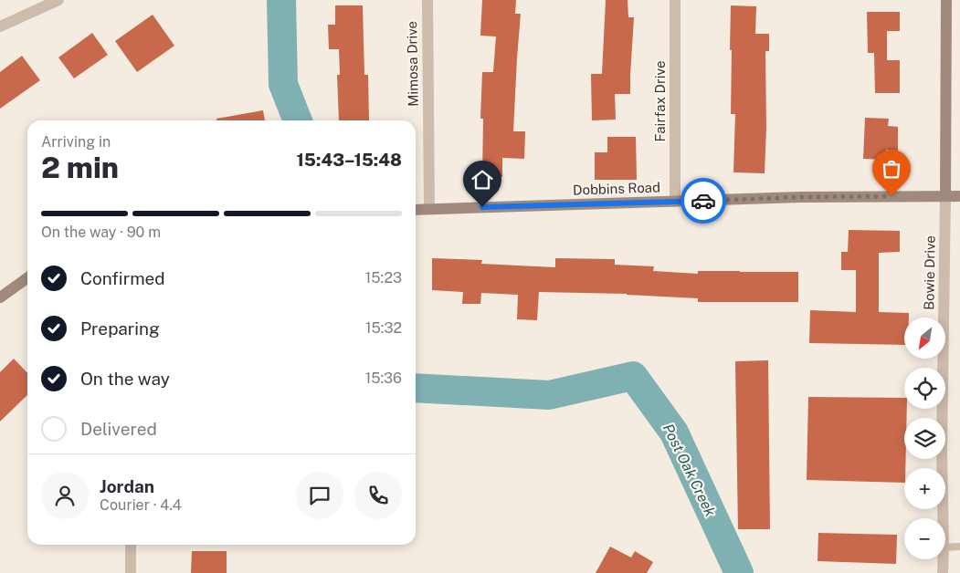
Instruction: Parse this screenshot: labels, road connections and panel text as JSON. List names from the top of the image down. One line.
{"streets":{"street":["Mimosa Drive","Fairfax Drive","Dobbins Road","Bowie Drive"]},"crossings":[["Mimosa Drive","Dobbins Road"],["Fairfax Drive","Dobbins Road"],["Dobbins Road","Bowie Drive"]],"water":["Post Oak Creek"],"north":"bottom left","page":{"heading":["2 min","Arriving in","15:43–15:48"],"panel":["Jordan","Courier · 4.4"],"bar":"On the way · 90 m","list":[["Confirmed","15:23"],["Preparing","15:32"],["On the way","15:36"],"Delivered"],"map_buttons":["+","−"]}}
